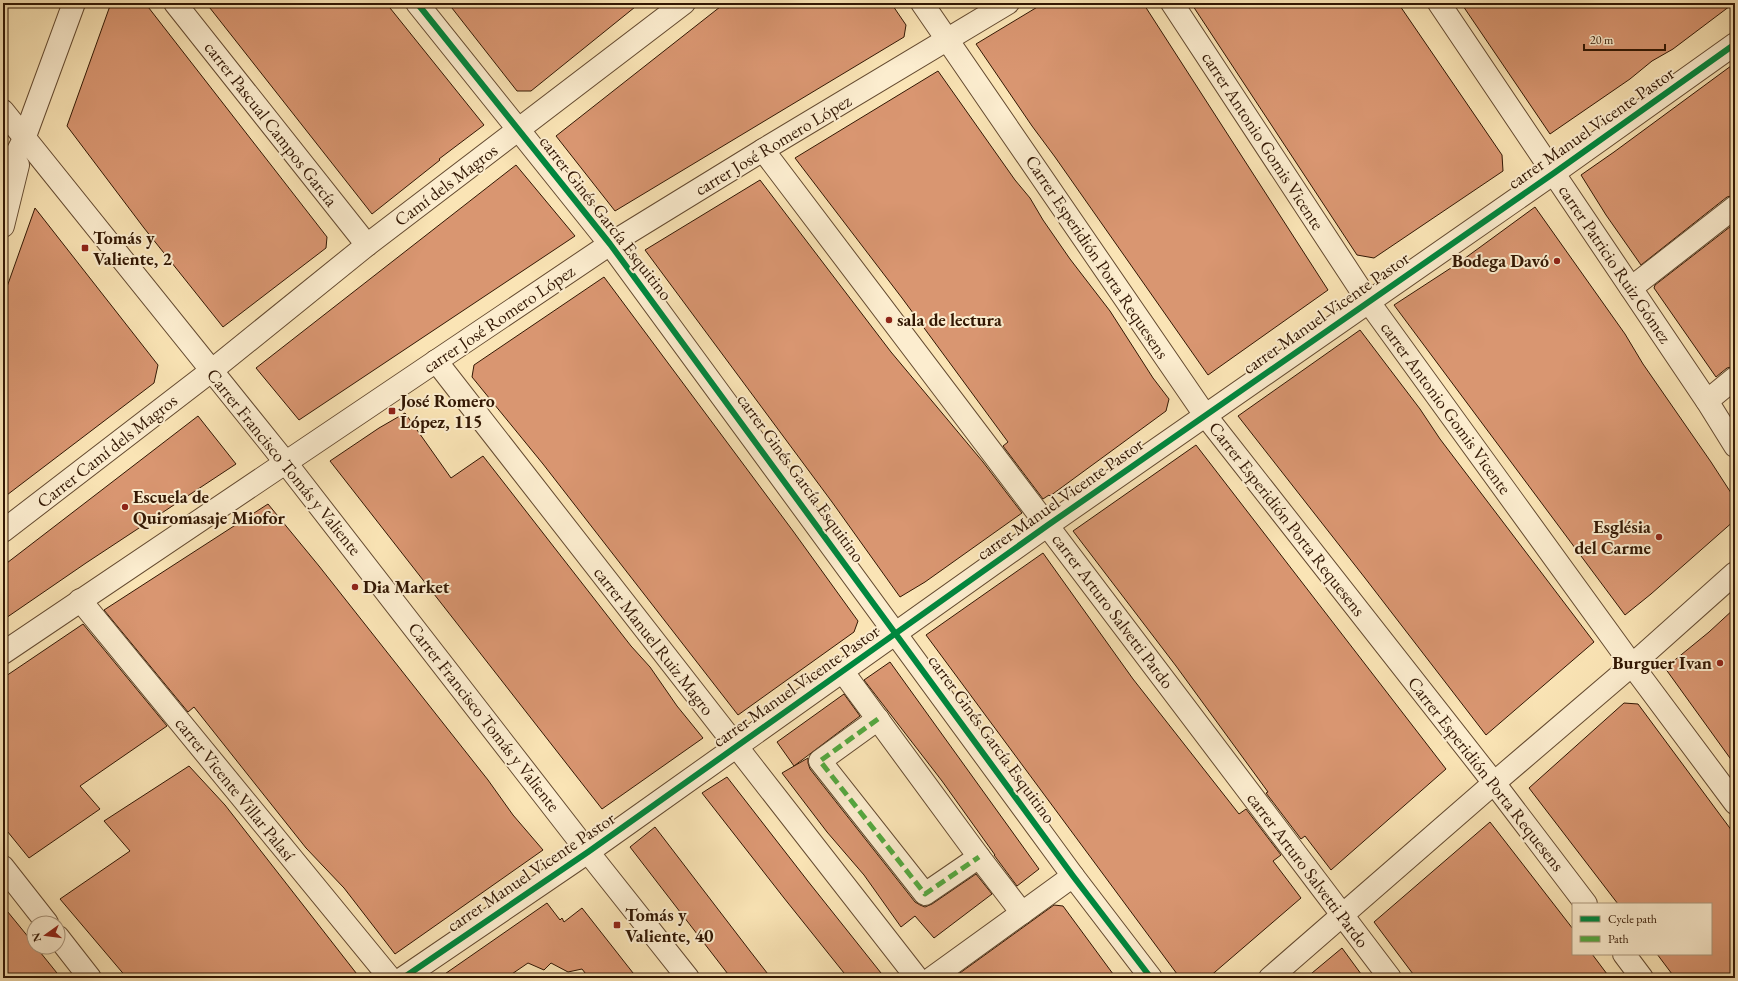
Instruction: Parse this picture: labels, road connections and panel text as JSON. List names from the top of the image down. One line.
{"streets":{"street":["carrer Pascual Campos García","carrer Manuel Vicente Pastor","carrer Antonio Gomis Vicente","carrer José Romero López","Camí dels Magros","carrer Ginés García Esquitino","Carrer Esperidión Porta Requesens","carrer Patricio Ruiz Gómez","Carrer Camí dels Magros","Carrer Francisco Tomás y Valiente","carrer Arturo Salvetti Pardo","carrer Manuel Ruiz Magro","carrer Vicente Villar Palasí"]},"crossings":[["carrer Pascual Campos García","Camí dels Magros"],["carrer Manuel Vicente Pastor","carrer Antonio Gomis Vicente"],["carrer Manuel Vicente Pastor","carrer Ginés García Esquitino"],["carrer Manuel Vicente Pastor","Carrer Esperidión Porta Requesens"],["carrer Manuel Vicente Pastor","carrer Patricio Ruiz Gómez"],["carrer Manuel Vicente Pastor","Carrer Francisco Tomás y Valiente"],["carrer Manuel Vicente Pastor","carrer Arturo Salvetti Pardo"],["carrer Manuel Vicente Pastor","carrer Manuel Ruiz Magro"],["carrer José Romero López","carrer Ginés García Esquitino"],["carrer José Romero López","Carrer Esperidión Porta Requesens"],["carrer José Romero López","Carrer Francisco Tomás y Valiente"],["carrer José Romero López","carrer Arturo Salvetti Pardo"],["carrer José Romero López","carrer Manuel Ruiz Magro"],["carrer José Romero López","carrer Vicente Villar Palasí"],["Camí dels Magros","carrer Ginés García Esquitino"],["Camí dels Magros","Carrer Camí dels Magros"],["Camí dels Magros","Carrer Francisco Tomás y Valiente"],["Carrer Camí dels Magros","Carrer Francisco Tomás y Valiente"]],"places":{"transit":["Tomás y Valiente, 2","José Romero López, 115","Tomás y Valiente, 40"],"other":["Bodega Davó","sala de lectura","Escuela de Quiromasaje Miofor","Església del Carme","Dia Market","Burguer Ivan"]},"legend":["Cycle path","Path"],"scale_bar":"20 m","north":"left"}
